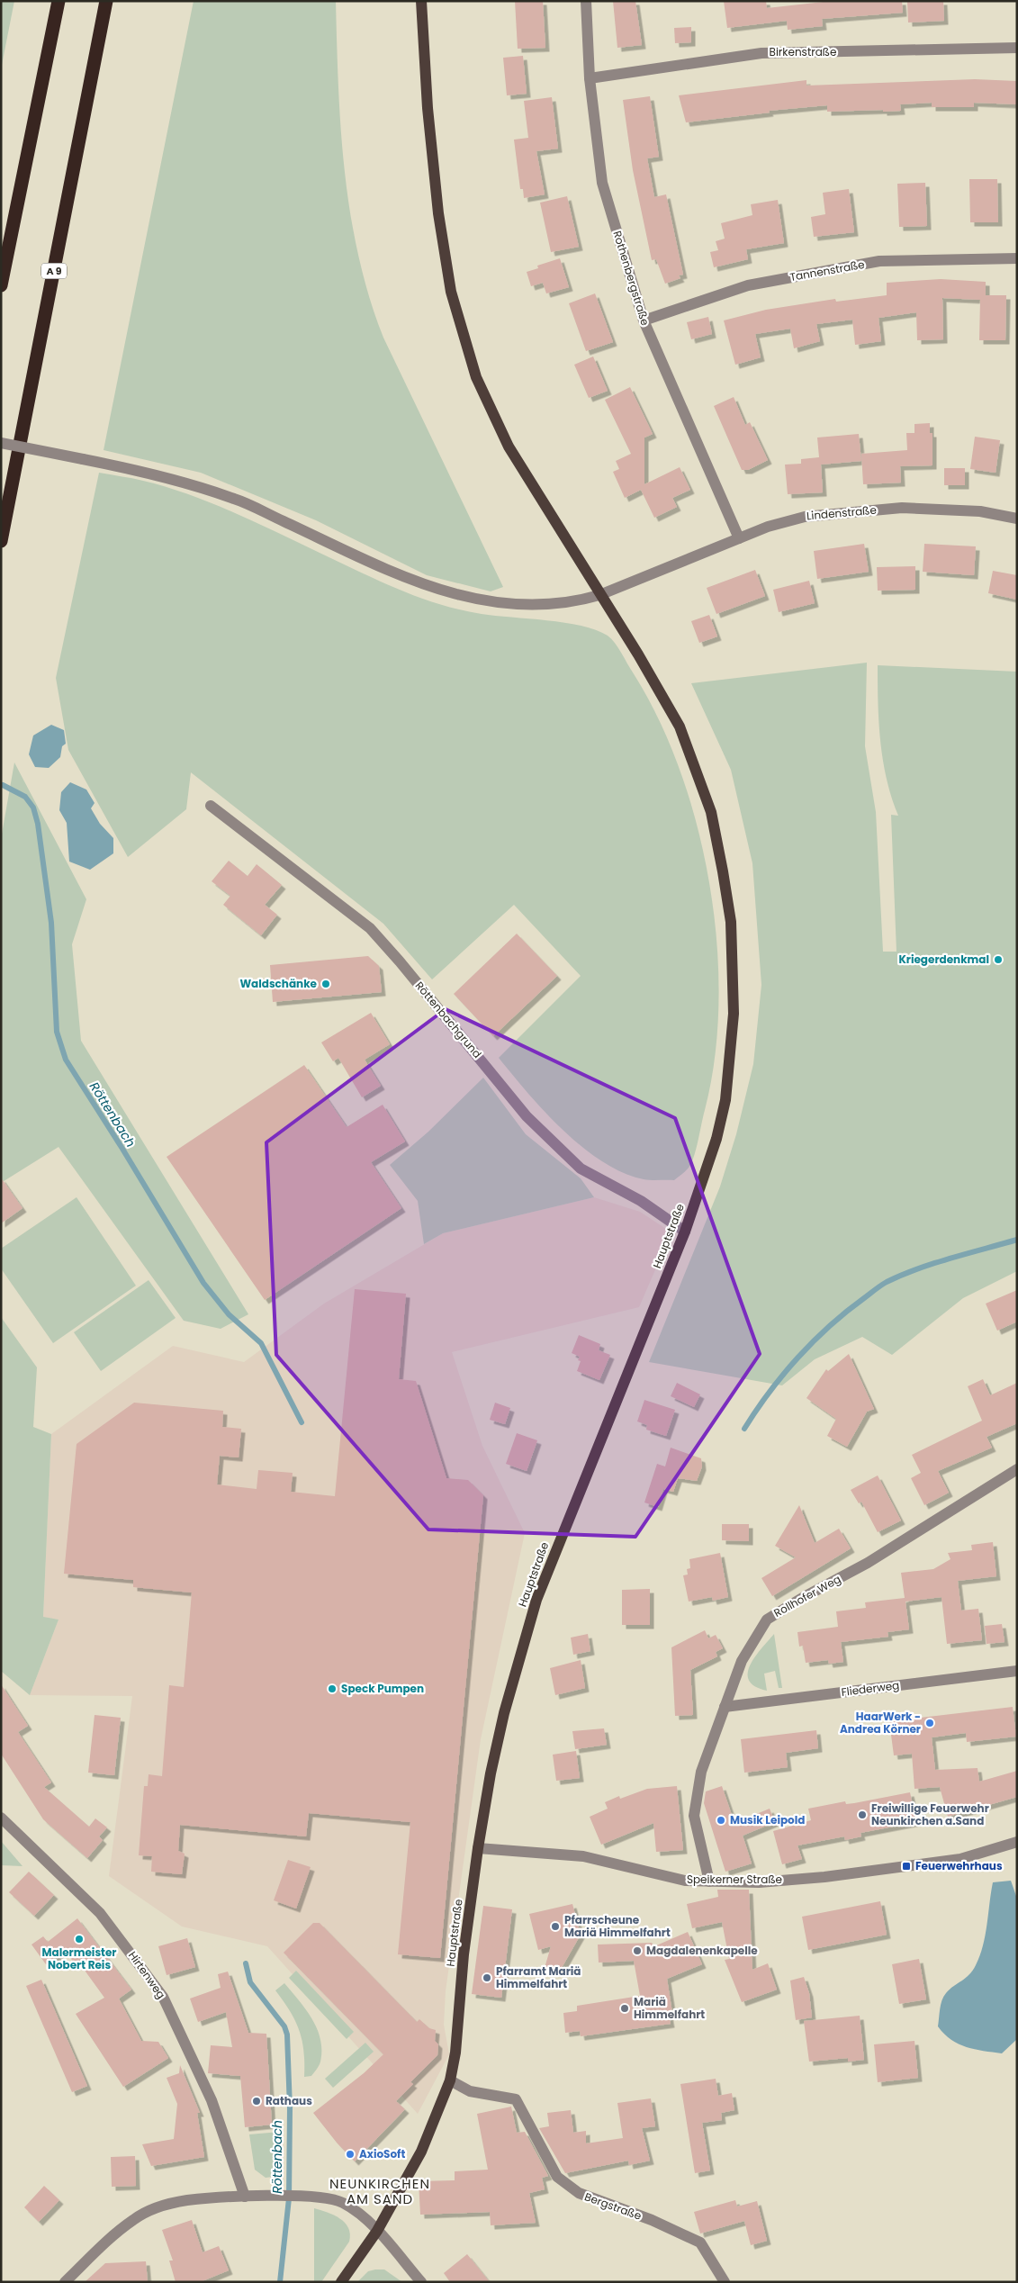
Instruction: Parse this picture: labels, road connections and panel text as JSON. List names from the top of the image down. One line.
{"streets":{"highway":["A 9"],"main road":["Hauptstraße"],"street":["Birkenstraße","Tannenstraße","Rothenbergstraße","Lindenstraße","Röttenbachgrund","Rollhofer Weg","Fliederweg","Speikerner Straße","Hirtenweg","Bergstraße"]},"crossings":[["Birkenstraße","Rothenbergstraße"],["Tannenstraße","Rothenbergstraße"],["Rothenbergstraße","Lindenstraße"],["Lindenstraße","Hauptstraße"],["Röttenbachgrund","Hauptstraße"],["Hauptstraße","Speikerner Straße"],["Hauptstraße","Bergstraße"],["Rollhofer Weg","Fliederweg"],["Rollhofer Weg","Speikerner Straße"]],"districts":["NEUNKIRCHEN AM SAND"],"water":["Röttenbach"],"places":{"other":["Kriegerdenkmal","Waldschänke","Speck Pumpen","HaarWerk - Andrea Körner","Freiwillige Feuerwehr Neunkirchen a.Sand","Musik Leipold","Pfarrscheune Mariä Himmelfahrt","Malermeister Nobert Reis","Magdalenenkapelle","Pfarramt Mariä Himmelfahrt","Mariä Himmelfahrt","Rathaus","AxioSoft"],"transit":["Feuerwehrhaus"]}}
